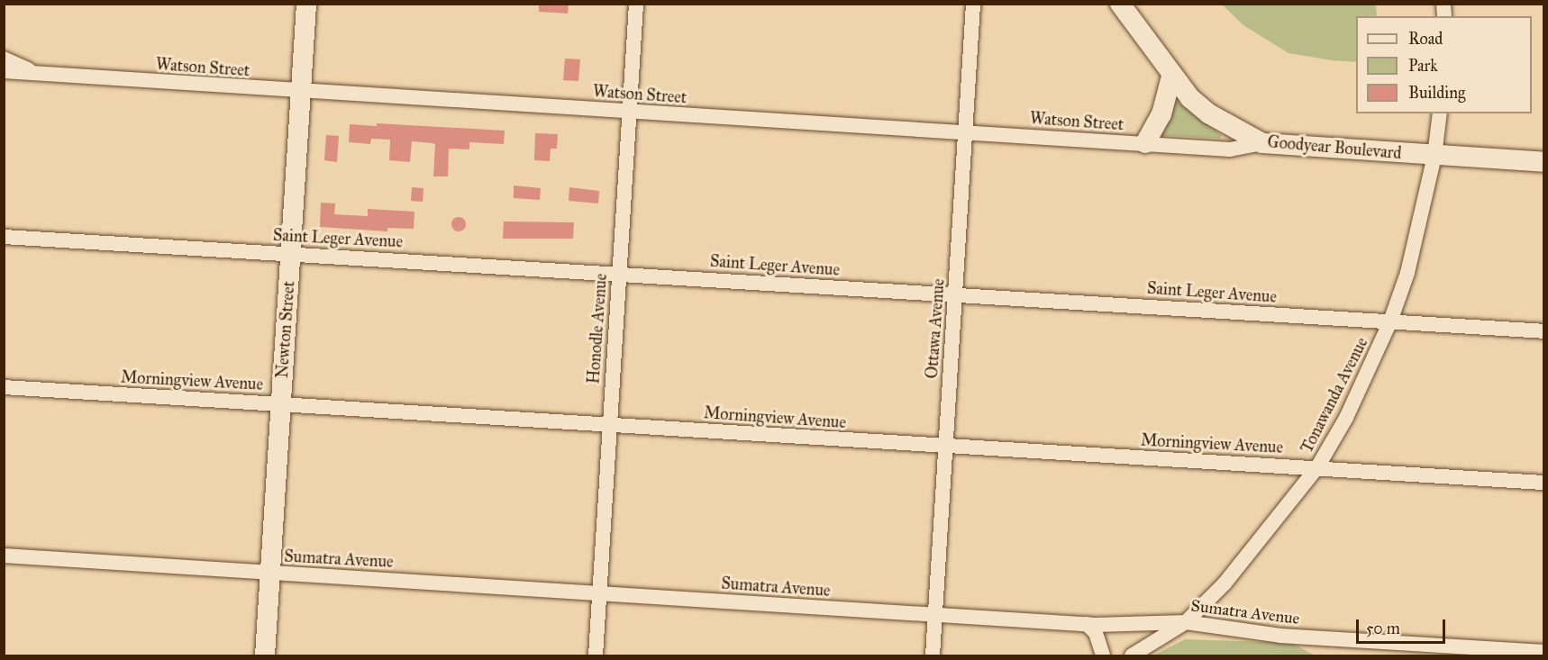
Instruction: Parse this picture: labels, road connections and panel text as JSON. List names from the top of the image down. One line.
{"streets":{"street":["Watson Street","Goodyear Boulevard","Saint Leger Avenue","Honodle Avenue","Ottawa Avenue","Newton Street","Morningview Avenue","Tonawanda Avenue","Sumatra Avenue"]},"crossings":[["Watson Street","Goodyear Boulevard"],["Watson Street","Honodle Avenue"],["Watson Street","Ottawa Avenue"],["Watson Street","Newton Street"],["Goodyear Boulevard","Tonawanda Avenue"],["Saint Leger Avenue","Honodle Avenue"],["Saint Leger Avenue","Ottawa Avenue"],["Saint Leger Avenue","Newton Street"],["Saint Leger Avenue","Tonawanda Avenue"],["Honodle Avenue","Morningview Avenue"],["Honodle Avenue","Sumatra Avenue"],["Ottawa Avenue","Morningview Avenue"],["Ottawa Avenue","Sumatra Avenue"],["Newton Street","Morningview Avenue"],["Newton Street","Sumatra Avenue"],["Morningview Avenue","Tonawanda Avenue"],["Tonawanda Avenue","Sumatra Avenue"]],"legend":["Road","Park","Building"],"scale_bar":"50 m"}
